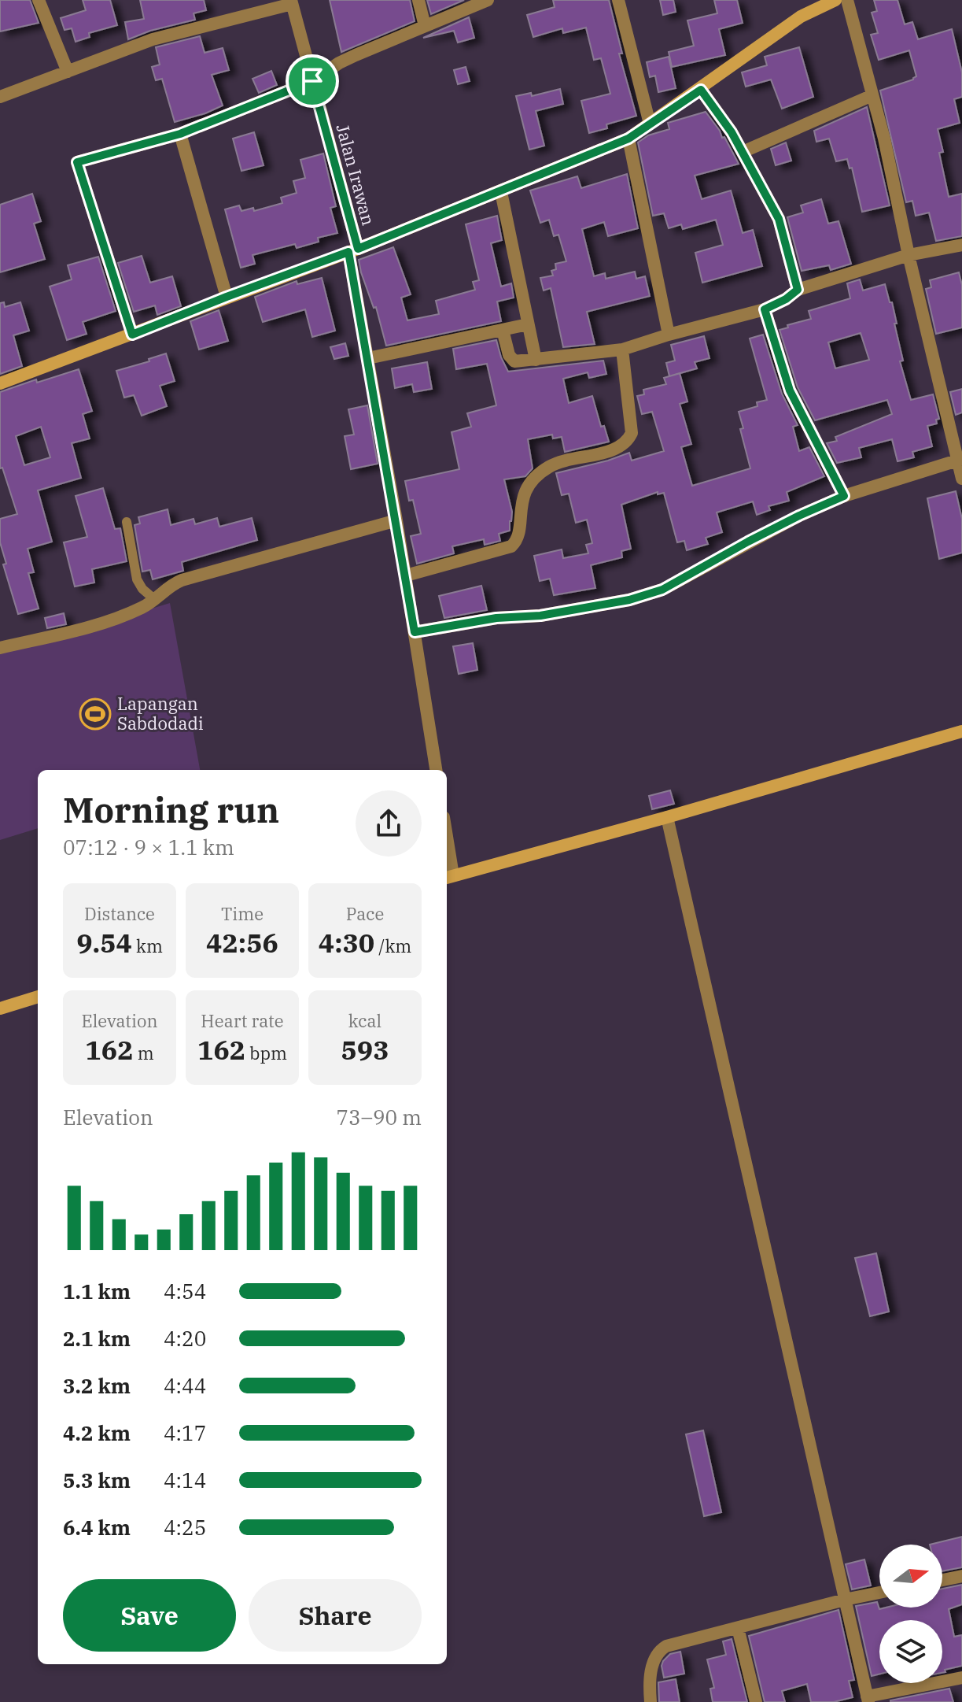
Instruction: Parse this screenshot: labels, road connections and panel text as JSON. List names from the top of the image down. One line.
{"streets":{"street":["Jalan Irawan"]},"places":{"sports":["Lapangan Sabdodadi"]},"north":"right","page":{"heading":["Morning run","07:12 · 9 × 1.1 km"],"stats":[["Distance","9.54 km"],["Time","42:56"],["Pace","4:30 /km"],["Elevation","162 m"],["Heart rate","162 bpm"],["kcal","593"]],"chart":["Elevation","73–90 m"],"list":[{"name":"1.1 km","note":"4:54"},{"name":"2.1 km","note":"4:20"},{"name":"3.2 km","note":"4:44"},{"name":"4.2 km","note":"4:17"},{"name":"5.3 km","note":"4:14"},{"name":"6.4 km","note":"4:25"}],"buttons":["Save","Share"]}}
